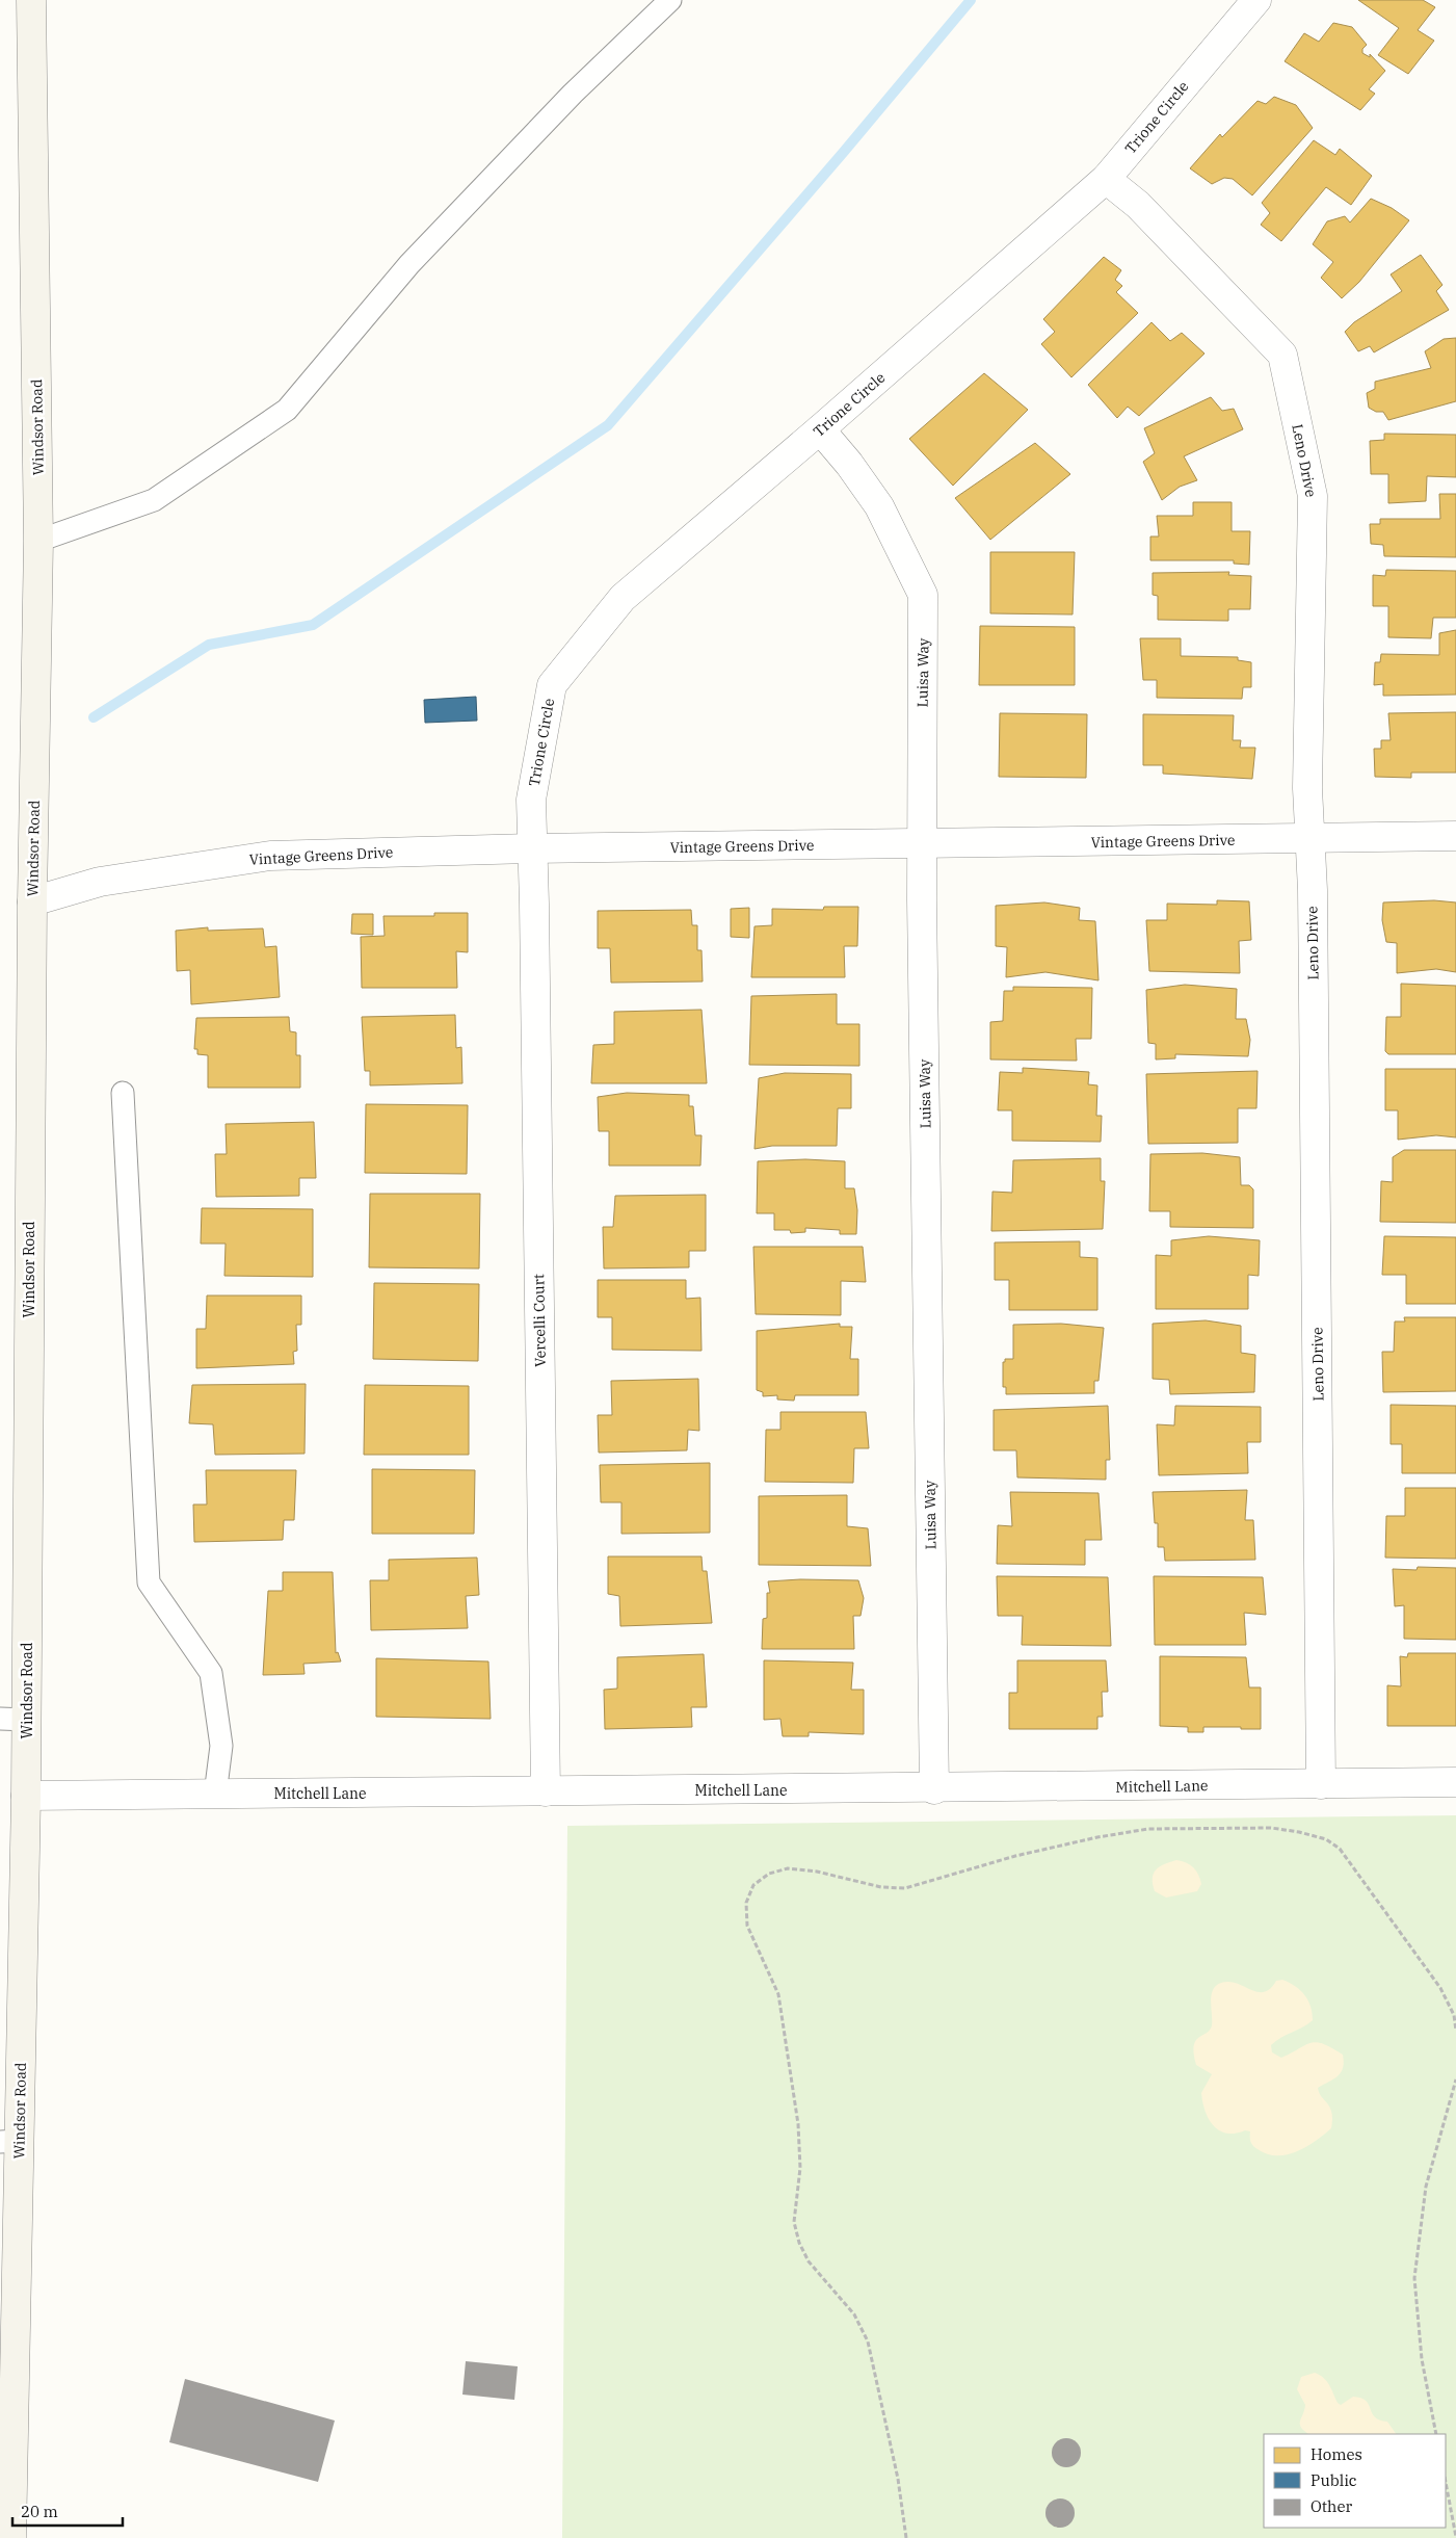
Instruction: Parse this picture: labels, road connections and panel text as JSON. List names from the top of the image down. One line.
{"streets":{"main road":["Windsor Road"],"street":["Trione Circle","Leno Drive","Luisa Way","Vintage Greens Drive","Vercelli Court","Mitchell Lane"]},"crossings":[["Trione Circle","Leno Drive"],["Trione Circle","Luisa Way"],["Trione Circle","Vintage Greens Drive"],["Trione Circle","Vercelli Court"],["Windsor Road","Vintage Greens Drive"],["Windsor Road","Mitchell Lane"],["Leno Drive","Vintage Greens Drive"],["Leno Drive","Mitchell Lane"],["Luisa Way","Vintage Greens Drive"],["Luisa Way","Mitchell Lane"],["Vintage Greens Drive","Vercelli Court"],["Vercelli Court","Mitchell Lane"]],"legend":["Homes","Public","Other"],"scale_bar":"20 m"}
